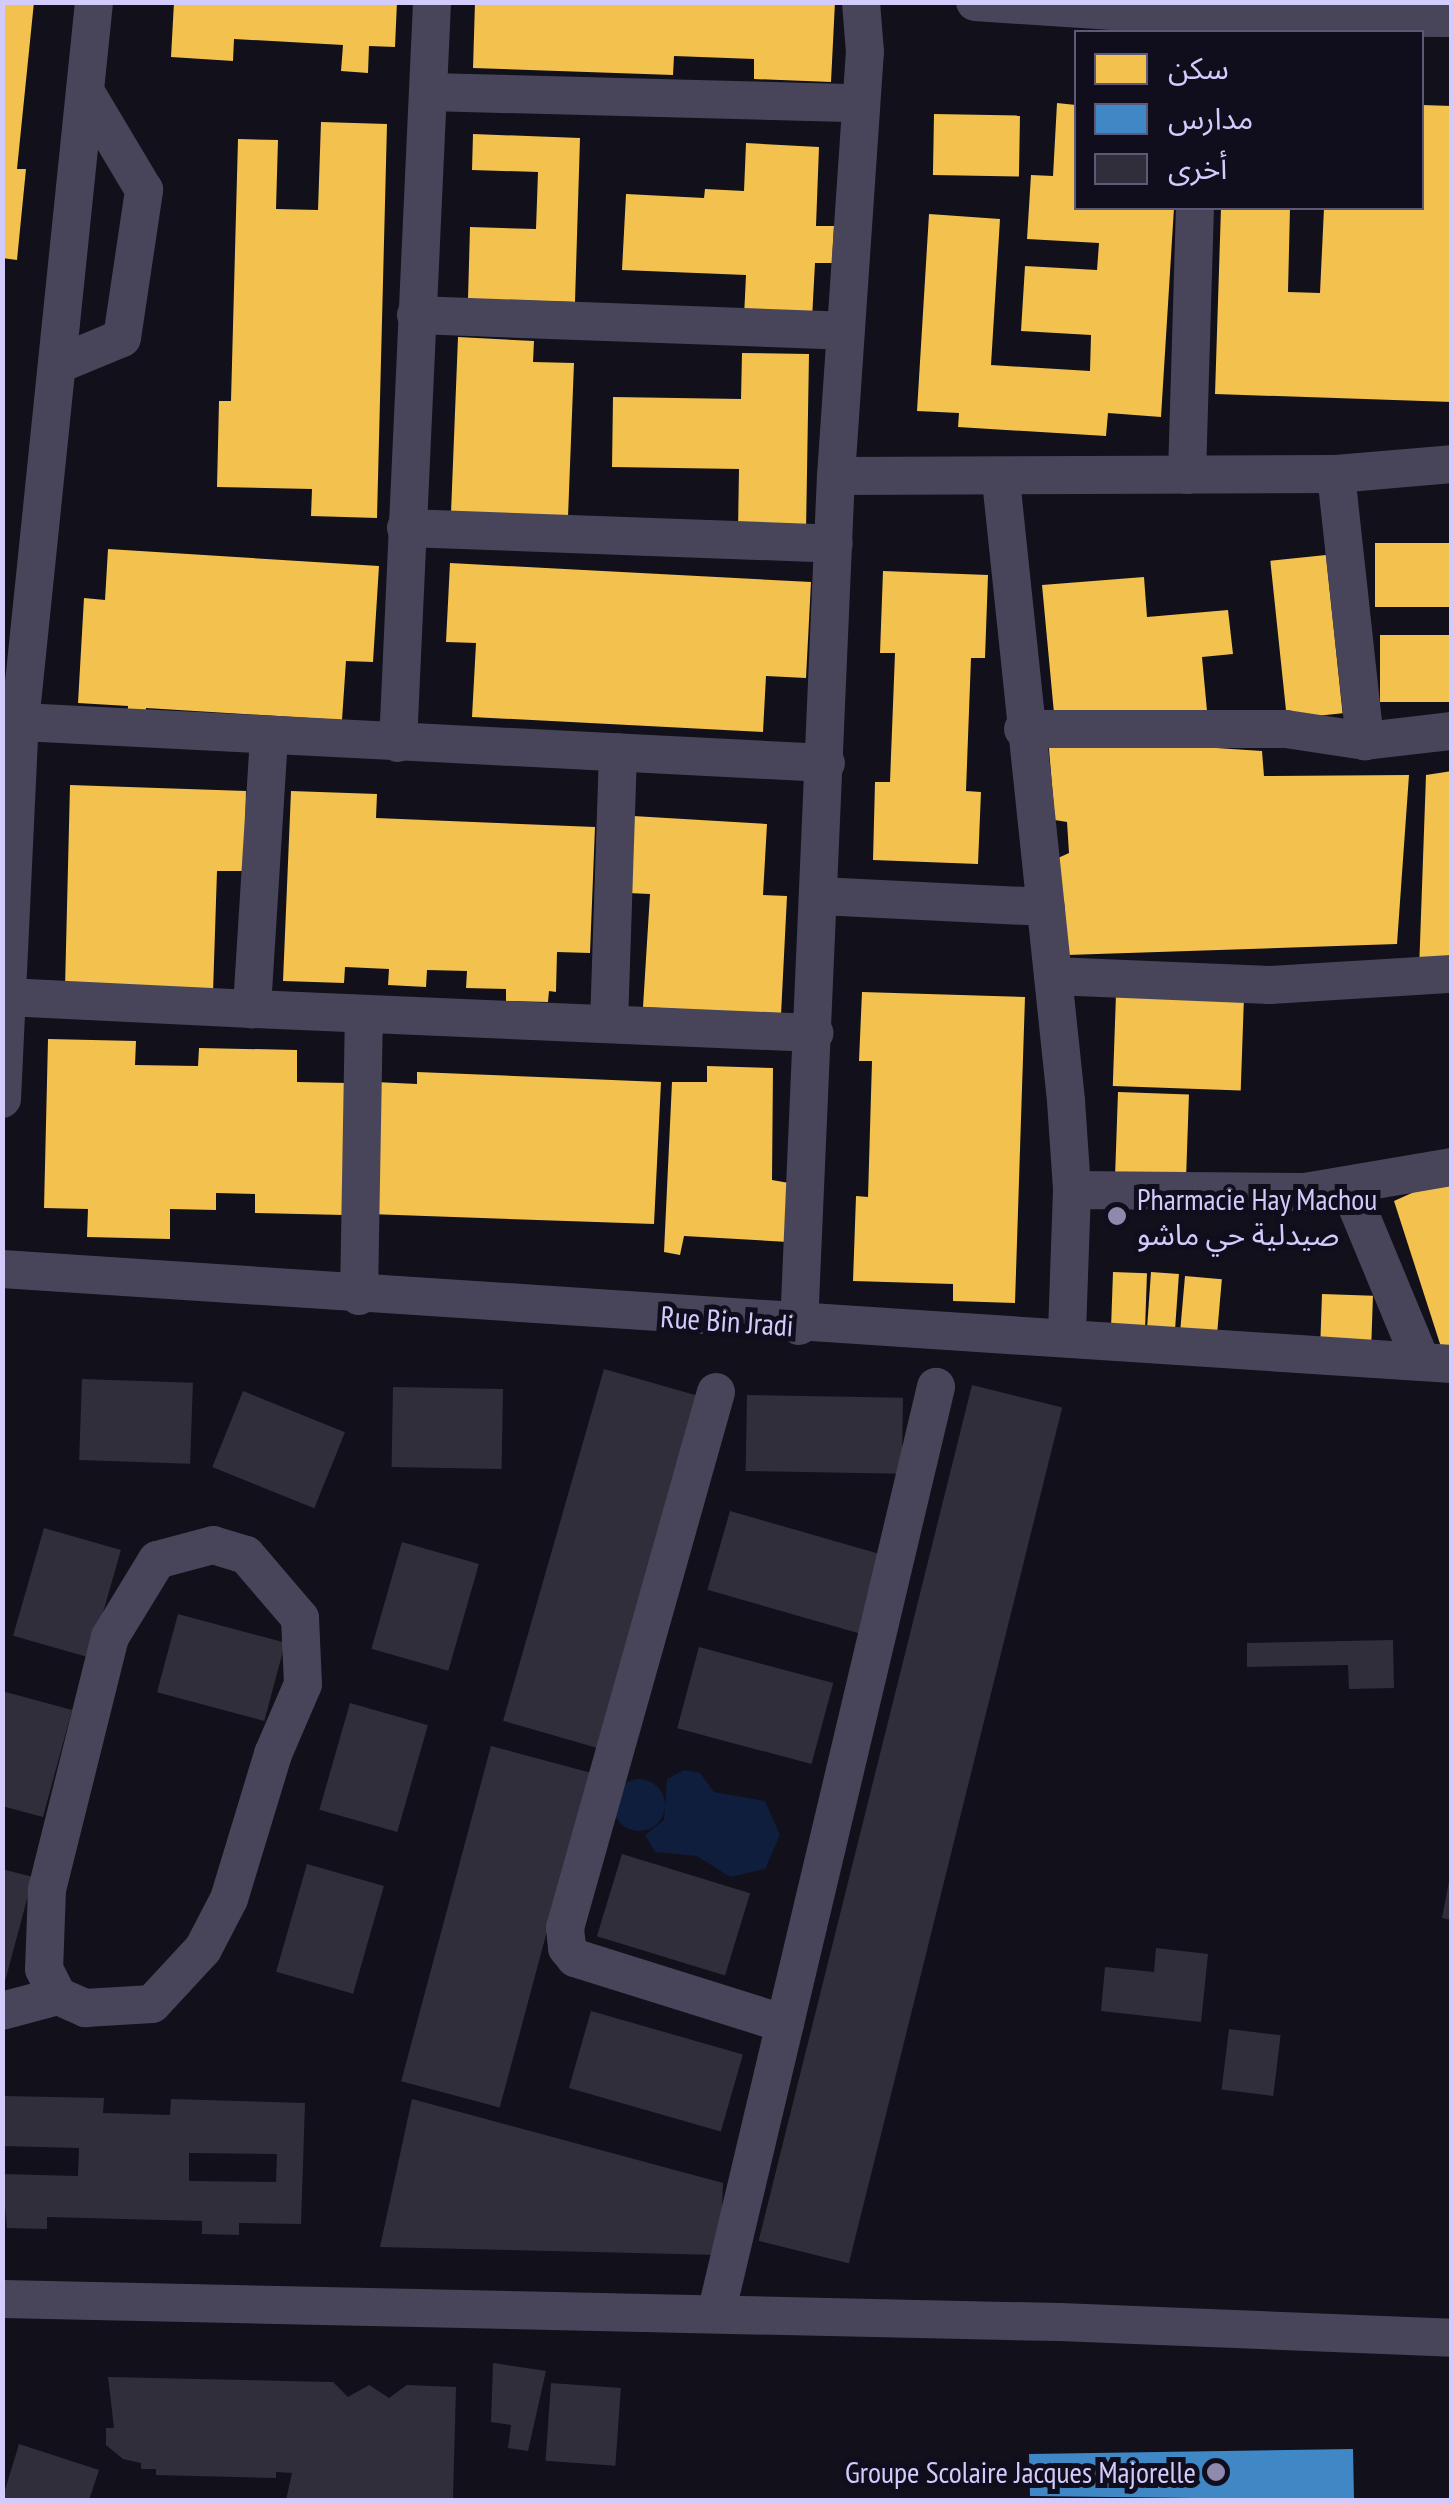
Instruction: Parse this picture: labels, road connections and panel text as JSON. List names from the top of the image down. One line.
{"streets":{"street":["Rue Bin Jradi"]},"places":["Pharmacie Hay Machou صيدلية حي ماشو","Groupe Scolaire Jacques Majorelle"],"legend":["سكن","مدارس","أخرى"]}
